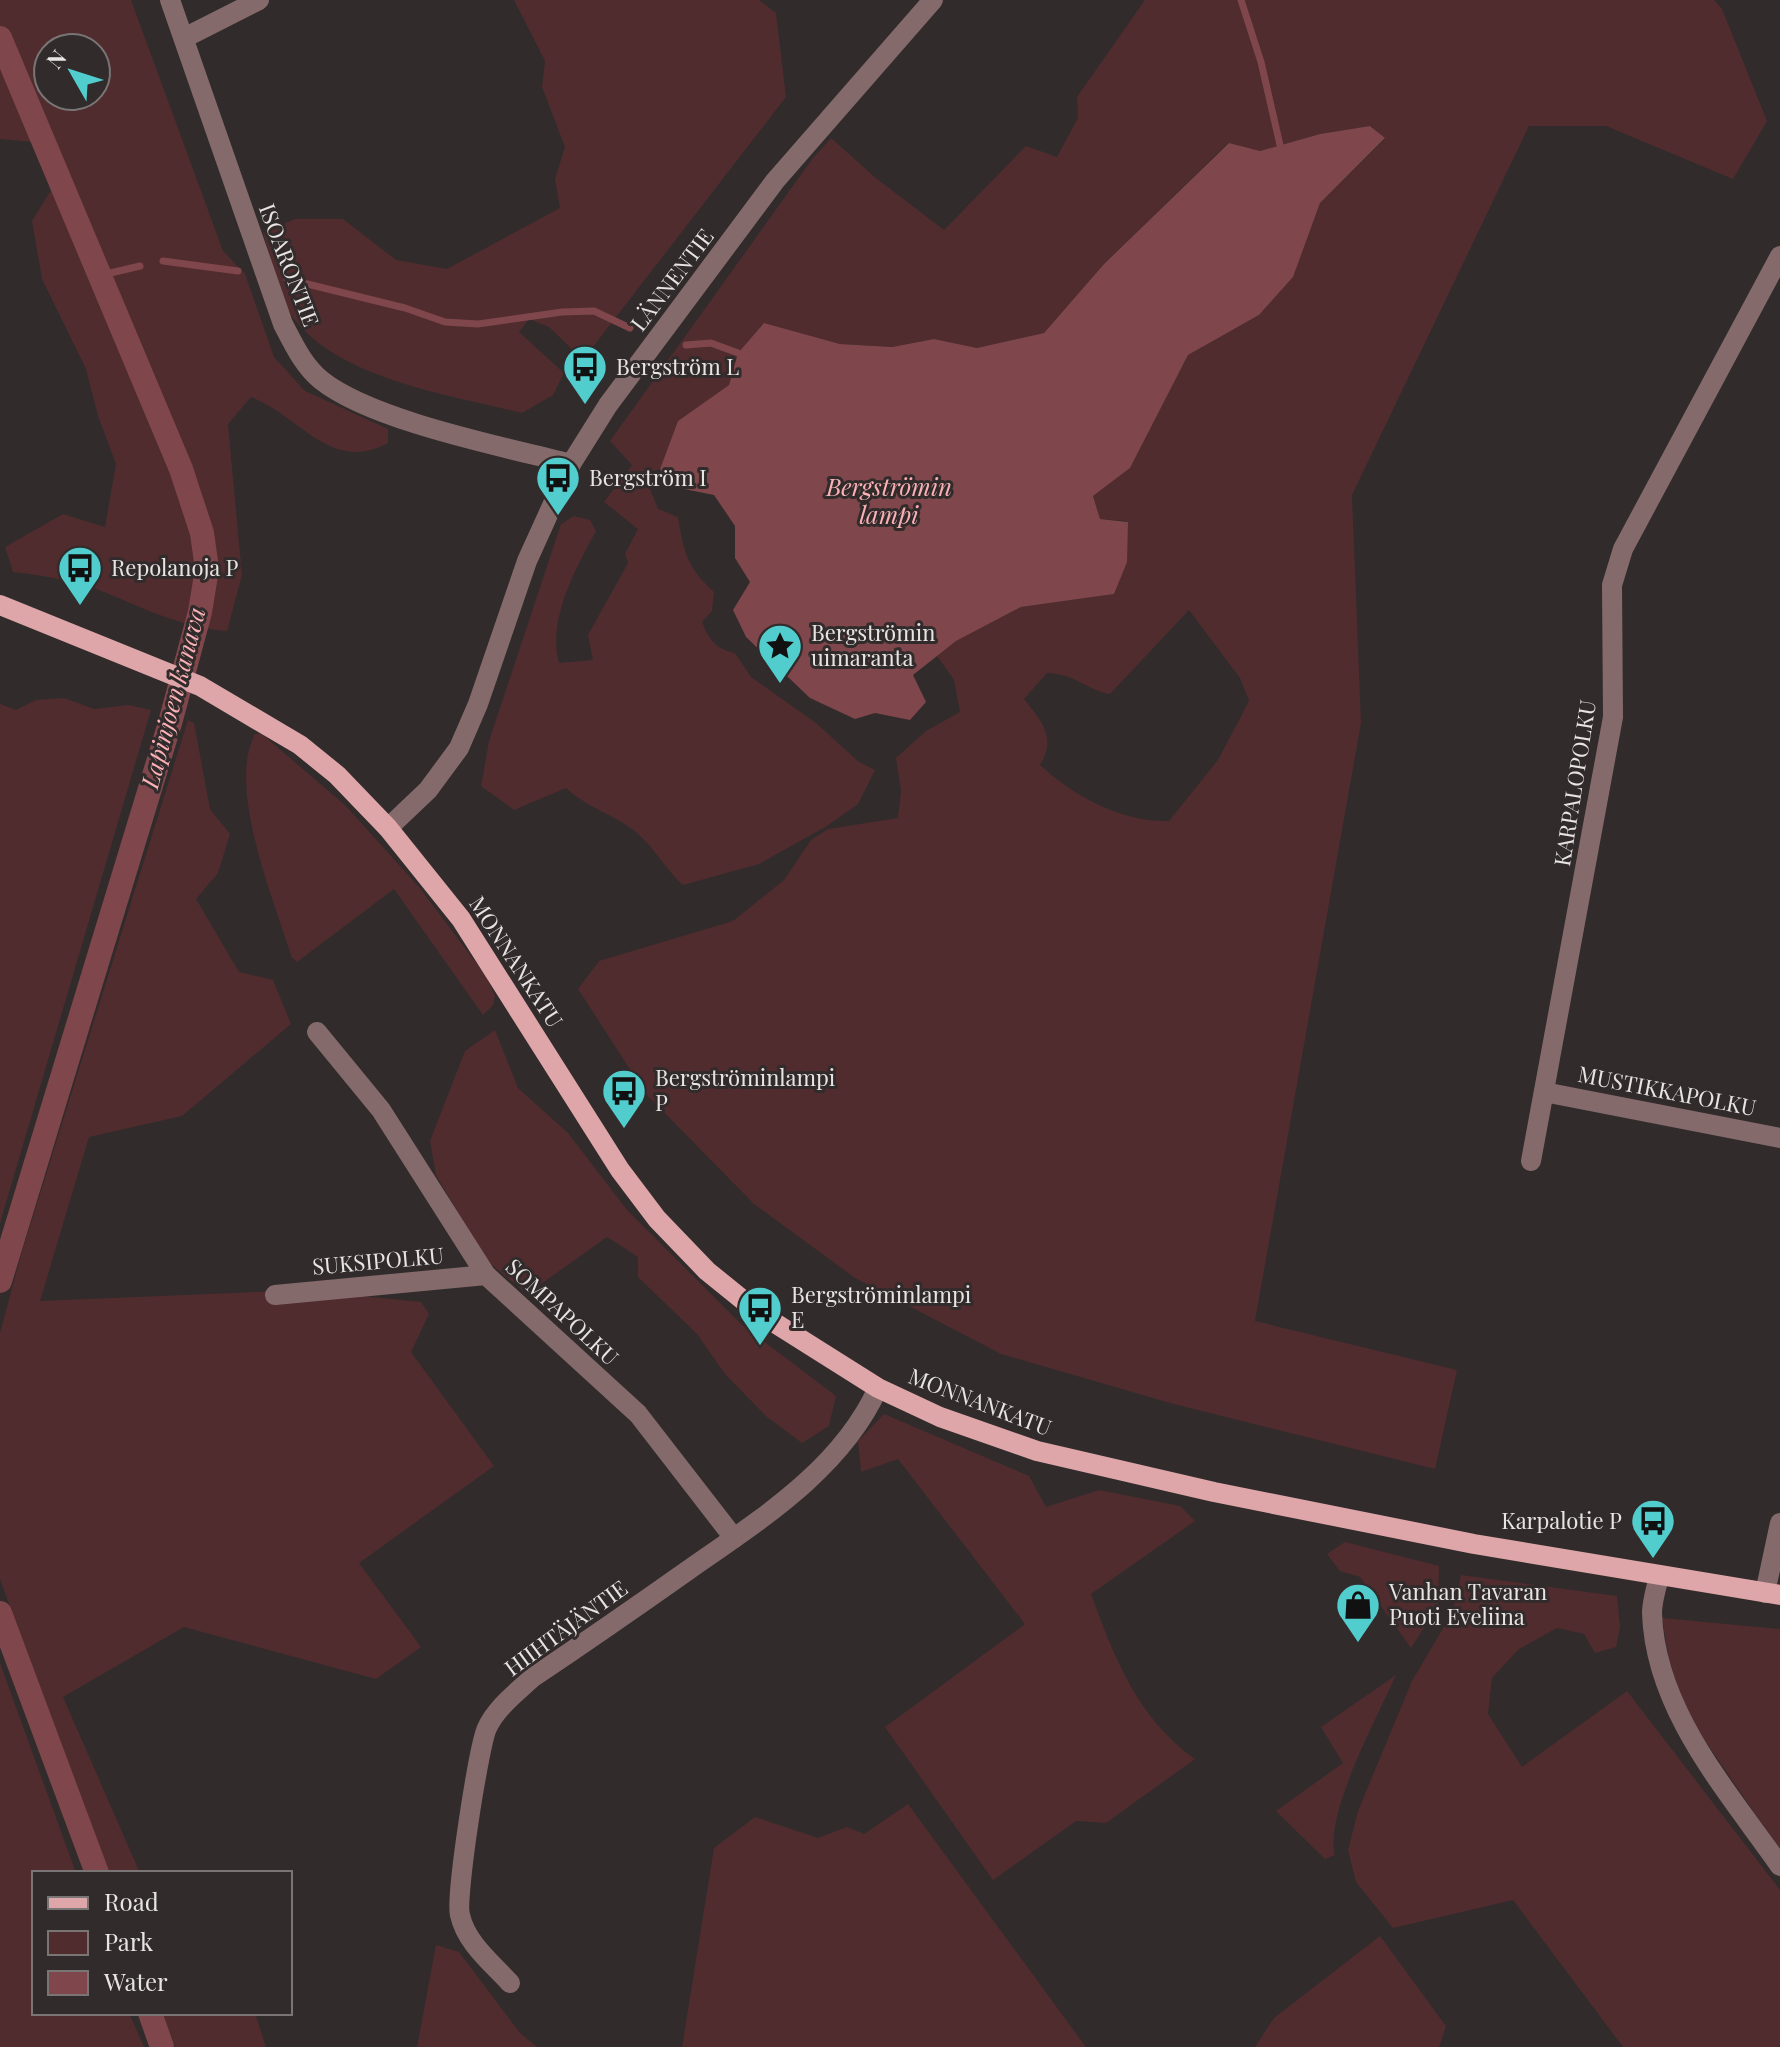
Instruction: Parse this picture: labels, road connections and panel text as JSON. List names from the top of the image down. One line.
{"streets":{"main road":["MONNANKATU"],"street":["ISOARONTIE","LÄNNENTIE","KARPALOPOLKU","MUSTIKKAPOLKU","SUKSIPOLKU","SOMPAPOLKU","HIIHTÄJÄNTIE"]},"crossings":[["ISOARONTIE","LÄNNENTIE"],["LÄNNENTIE","MONNANKATU"],["KARPALOPOLKU","MUSTIKKAPOLKU"],["MONNANKATU","HIIHTÄJÄNTIE"],["SUKSIPOLKU","SOMPAPOLKU"],["SOMPAPOLKU","HIIHTÄJÄNTIE"]],"water":["Bergströmin lampi","Lapinjoen kanava"],"places":{"bus stop":["Bergström L","Bergström I","Repolanoja P","Bergströminlampi P","Bergströminlampi E","Karpalotie P"],"place":["Bergströmin uimaranta"],"shop":["Vanhan Tavaran Puoti Eveliina"]},"legend":["Road","Park","Water"],"north":"top left"}
